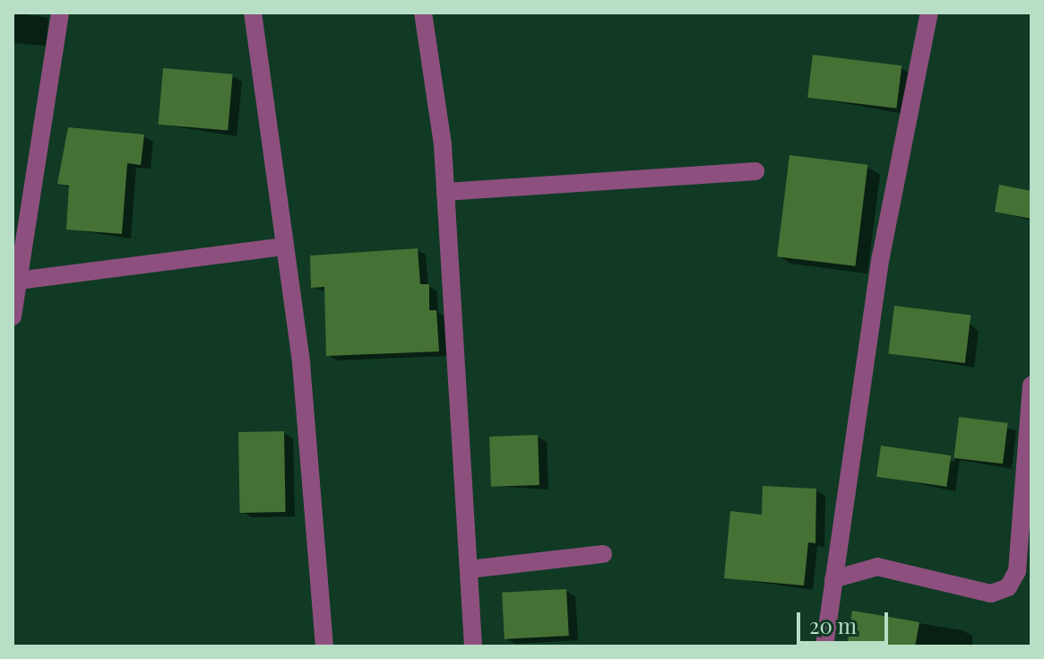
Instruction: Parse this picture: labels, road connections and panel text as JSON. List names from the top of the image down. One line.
{"scale_bar":"20 m"}
